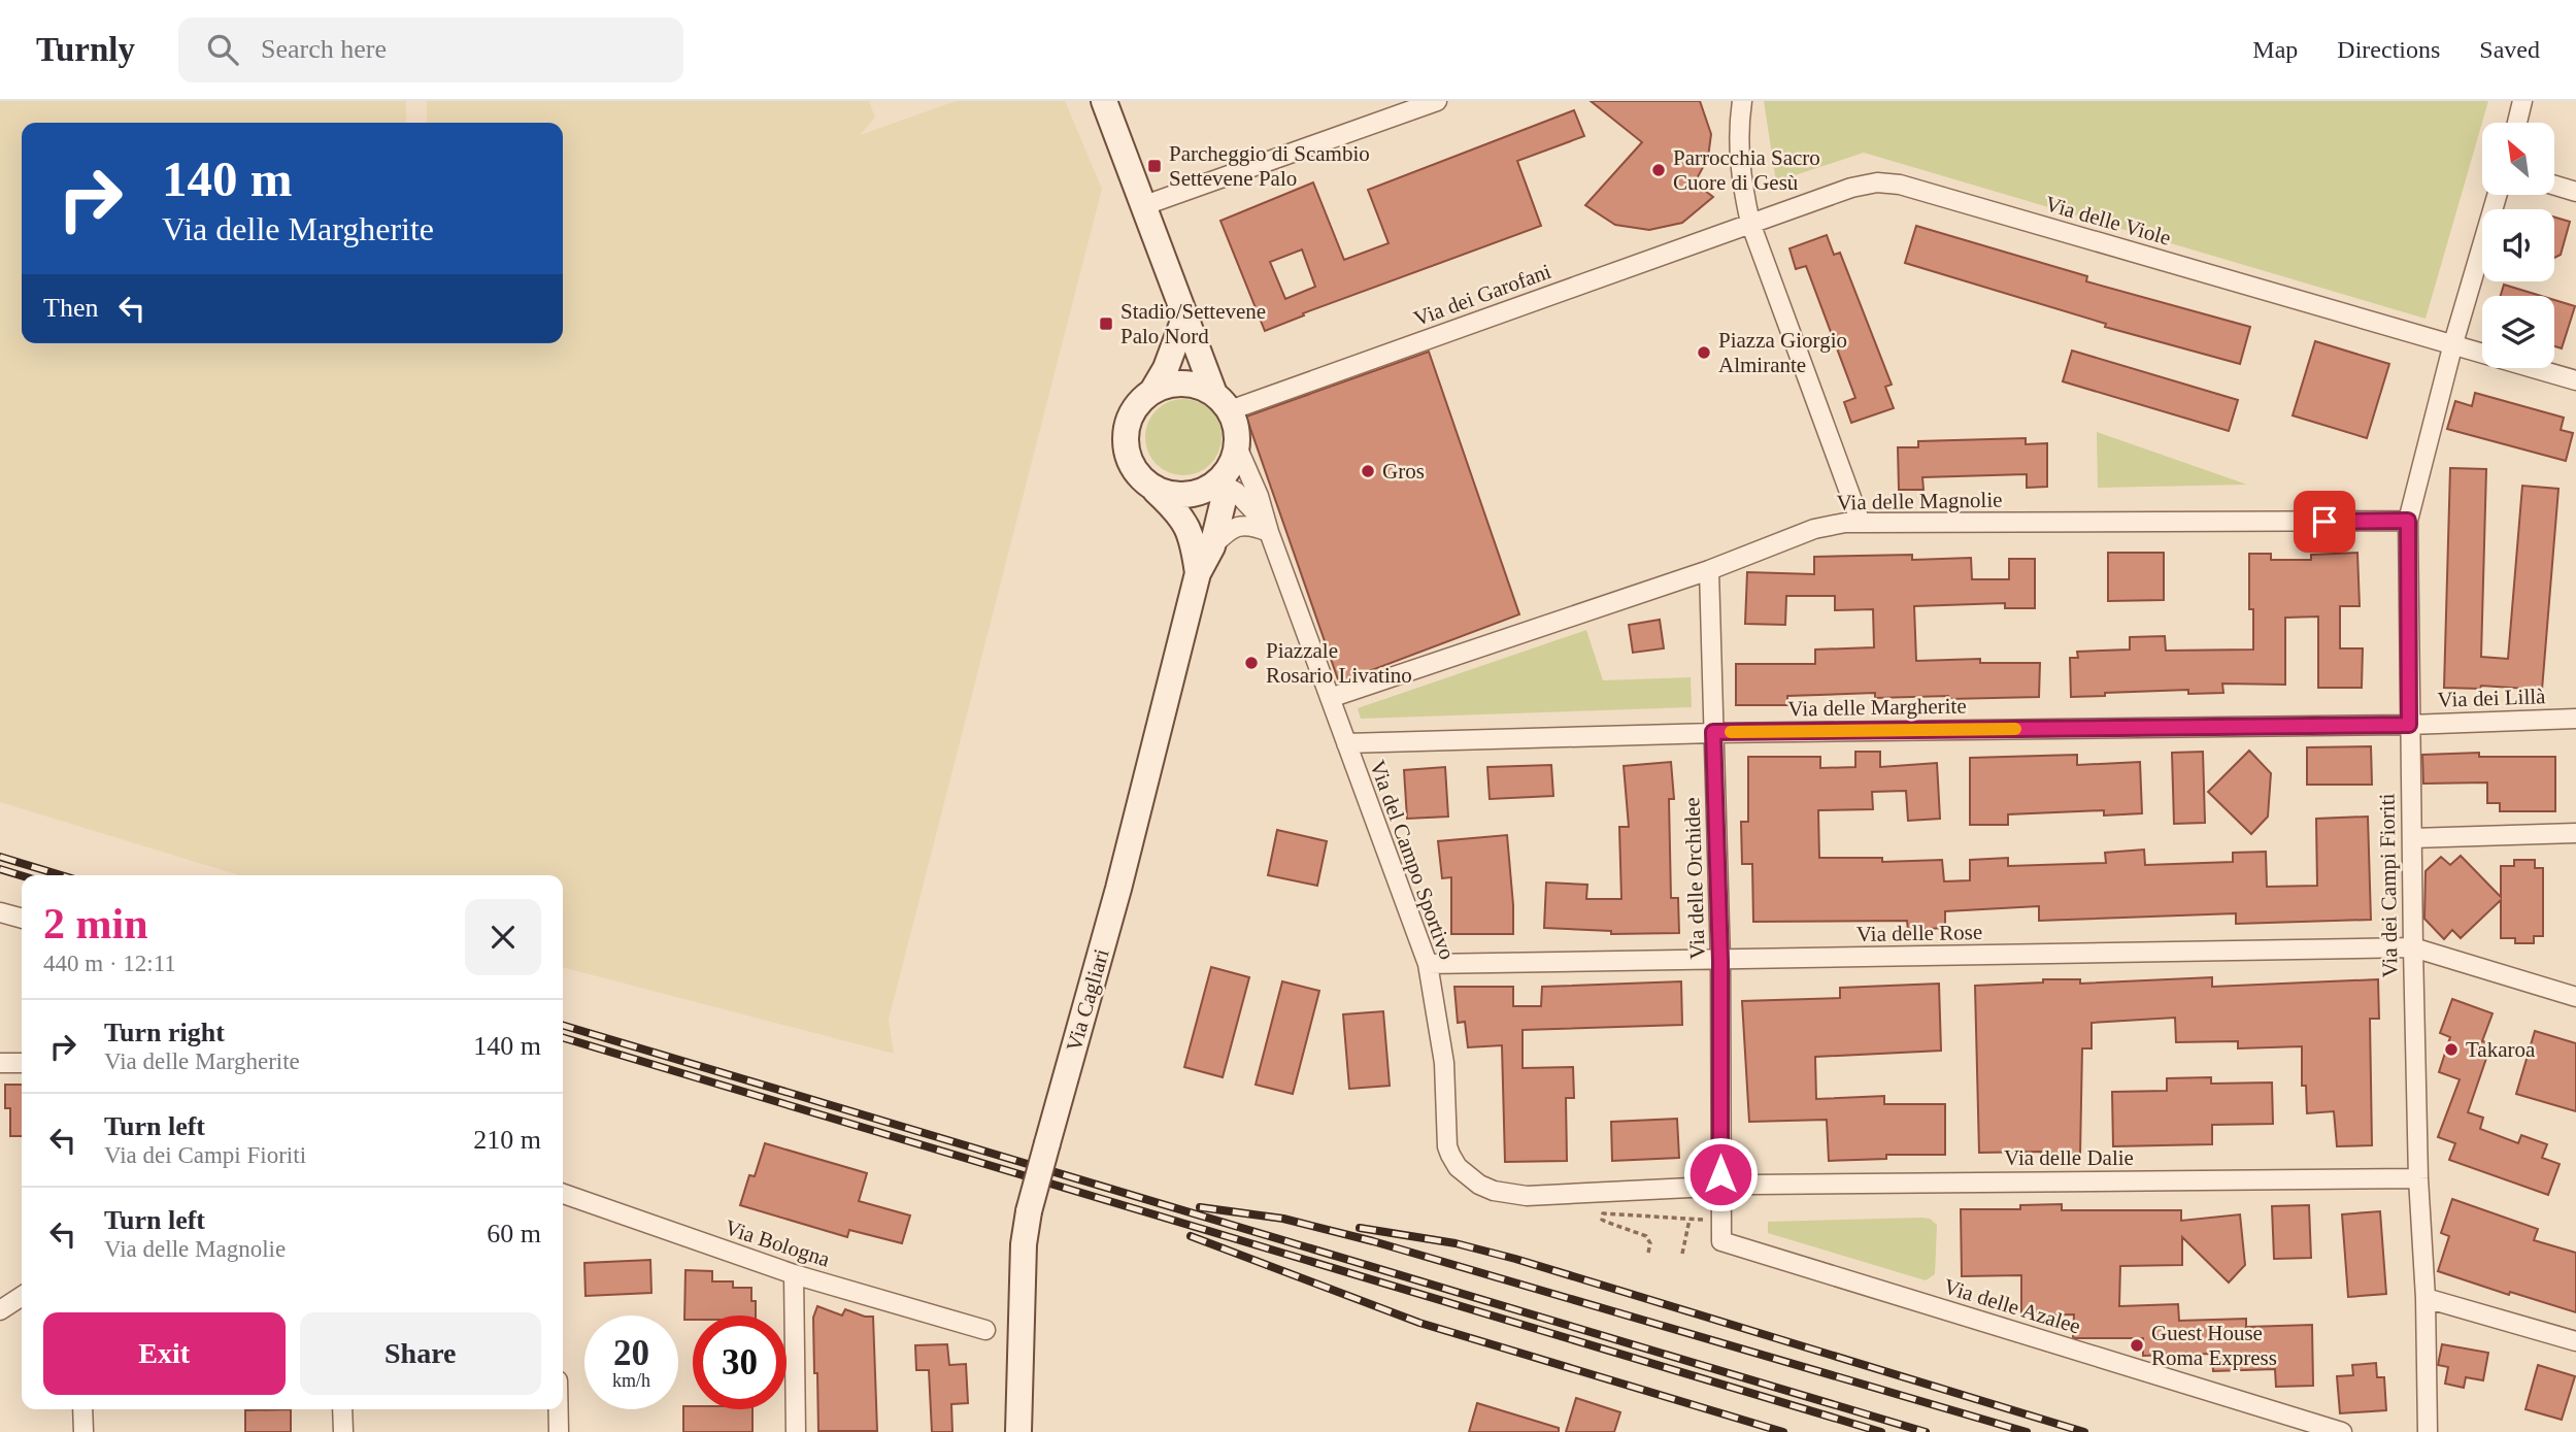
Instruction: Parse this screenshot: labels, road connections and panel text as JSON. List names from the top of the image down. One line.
{"streets":{"street":["Via delle Viole","Via dei Garofani","Via delle Magnolie","Via dei Lillà","Via delle Margherite","Via del Campo Sportivo","Via delle Orchidee","Via dei Campi Fioriti","Via delle Rose","Via Cagliari","Via delle Dalie","Via Bologna","Via delle Azalee"]},"crossings":[["Via delle Viole","Via dei Garofani"],["Via delle Viole","Via dei Campi Fioriti"],["Via dei Garofani","Via del Campo Sportivo"],["Via dei Garofani","Via Cagliari"],["Via delle Magnolie","Via del Campo Sportivo"],["Via delle Magnolie","Via delle Orchidee"],["Via delle Magnolie","Via dei Campi Fioriti"],["Via dei Lillà","Via delle Margherite"],["Via dei Lillà","Via dei Campi Fioriti"],["Via delle Margherite","Via del Campo Sportivo"],["Via delle Margherite","Via delle Orchidee"],["Via delle Margherite","Via dei Campi Fioriti"],["Via del Campo Sportivo","Via delle Orchidee"],["Via del Campo Sportivo","Via delle Rose"],["Via del Campo Sportivo","Via Cagliari"],["Via del Campo Sportivo","Via delle Dalie"],["Via del Campo Sportivo","Via delle Azalee"],["Via delle Orchidee","Via delle Rose"],["Via delle Orchidee","Via delle Dalie"],["Via delle Orchidee","Via delle Azalee"],["Via dei Campi Fioriti","Via delle Rose"],["Via dei Campi Fioriti","Via delle Dalie"],["Via delle Dalie","Via delle Azalee"]],"places":{"transit":["Parcheggio di Scambio Settevene Palo","Stadio/Settevene Palo Nord"],"other":["Parrocchia Sacro Cuore di Gesù","Piazza Giorgio Almirante","Gros","Piazzale Rosario Livatino","Takaroa","Guest House Roma Express"]},"north":"top left","page":{"header":"Turnly","search":"Search here","nav":["Map","Directions","Saved"],"turn":["140 m","Via delle Margherite"],"then":"Then","heading":["2 min","440 m · 12:11"],"list":[{"name":"Turn right","note":"Via delle Margherite","value":"140 m"},{"name":"Turn left","note":"Via dei Campi Fioriti","value":"210 m"},{"name":"Turn left","note":"Via delle Magnolie","value":"60 m"}],"buttons":["Exit","Share"],"speed":"20 km/h","limit":"30"}}
